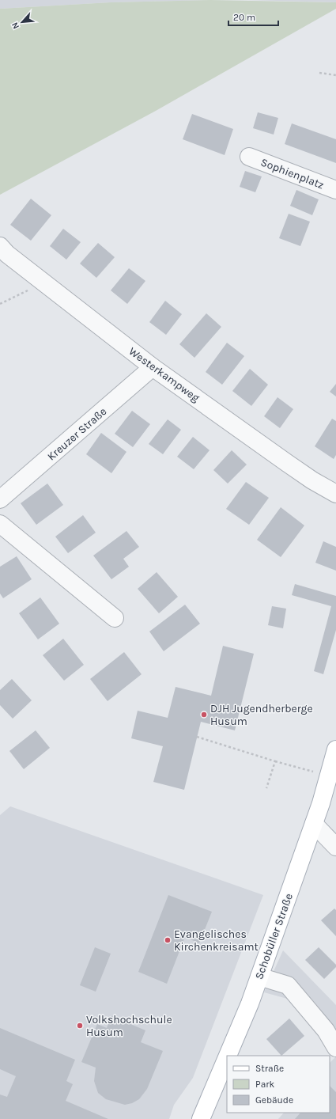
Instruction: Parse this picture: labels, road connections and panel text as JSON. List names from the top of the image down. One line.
{"streets":{"main road":["Schobüller Straße"],"street":["Sophienplatz","Westerkampweg","Kreuzer Straße"]},"crossings":[["Westerkampweg","Kreuzer Straße"]],"places":["DJH Jugendherberge Husum","Evangelisches Kirchenkreisamt","Volkshochschule Husum"],"legend":["Straße","Park","Gebäude"],"scale_bar":"20 m","north":"bottom left"}
